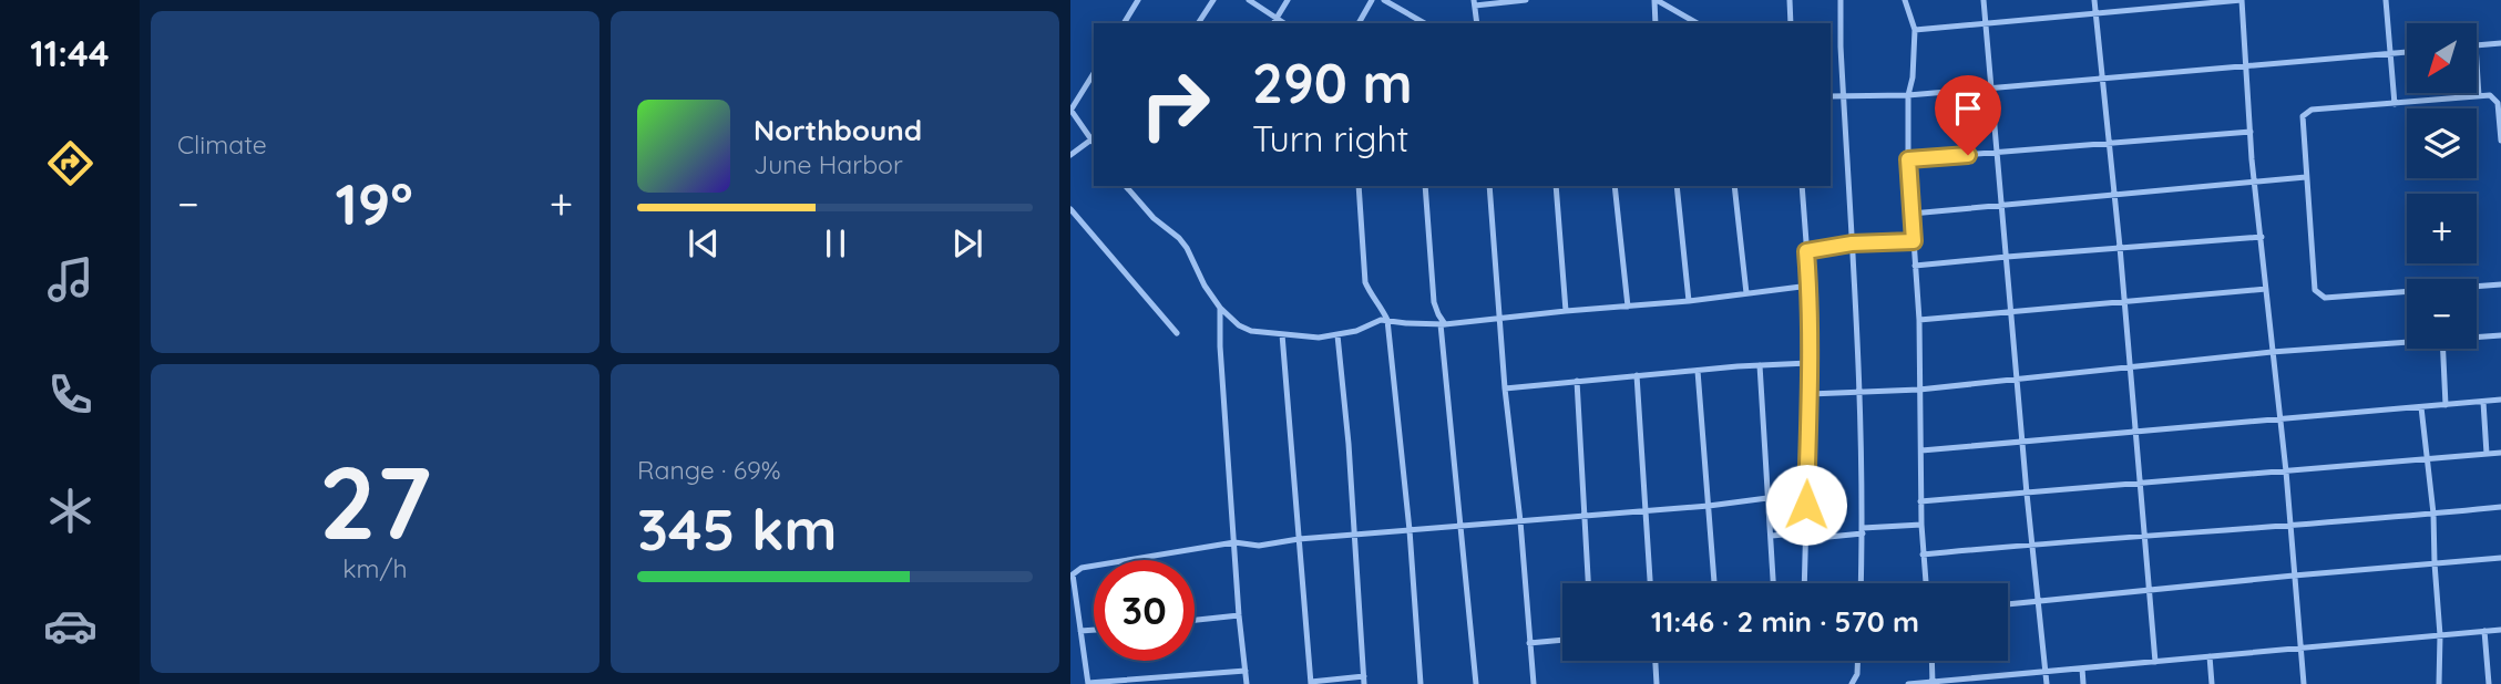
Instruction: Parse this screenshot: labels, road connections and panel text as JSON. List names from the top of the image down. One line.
{"north":"bottom left","page":{"tabs":"11:44","tile":["Climate",["27","km/h"],["Range · 69%","345 km"]],"map_buttons":["+","−"],"turn":["290 m","Turn right"],"song":["Northbound","June Harbor"],"heat":["−","19°","+"],"limit":"30","trip":"11:46 · 2 min · 570 m"}}
